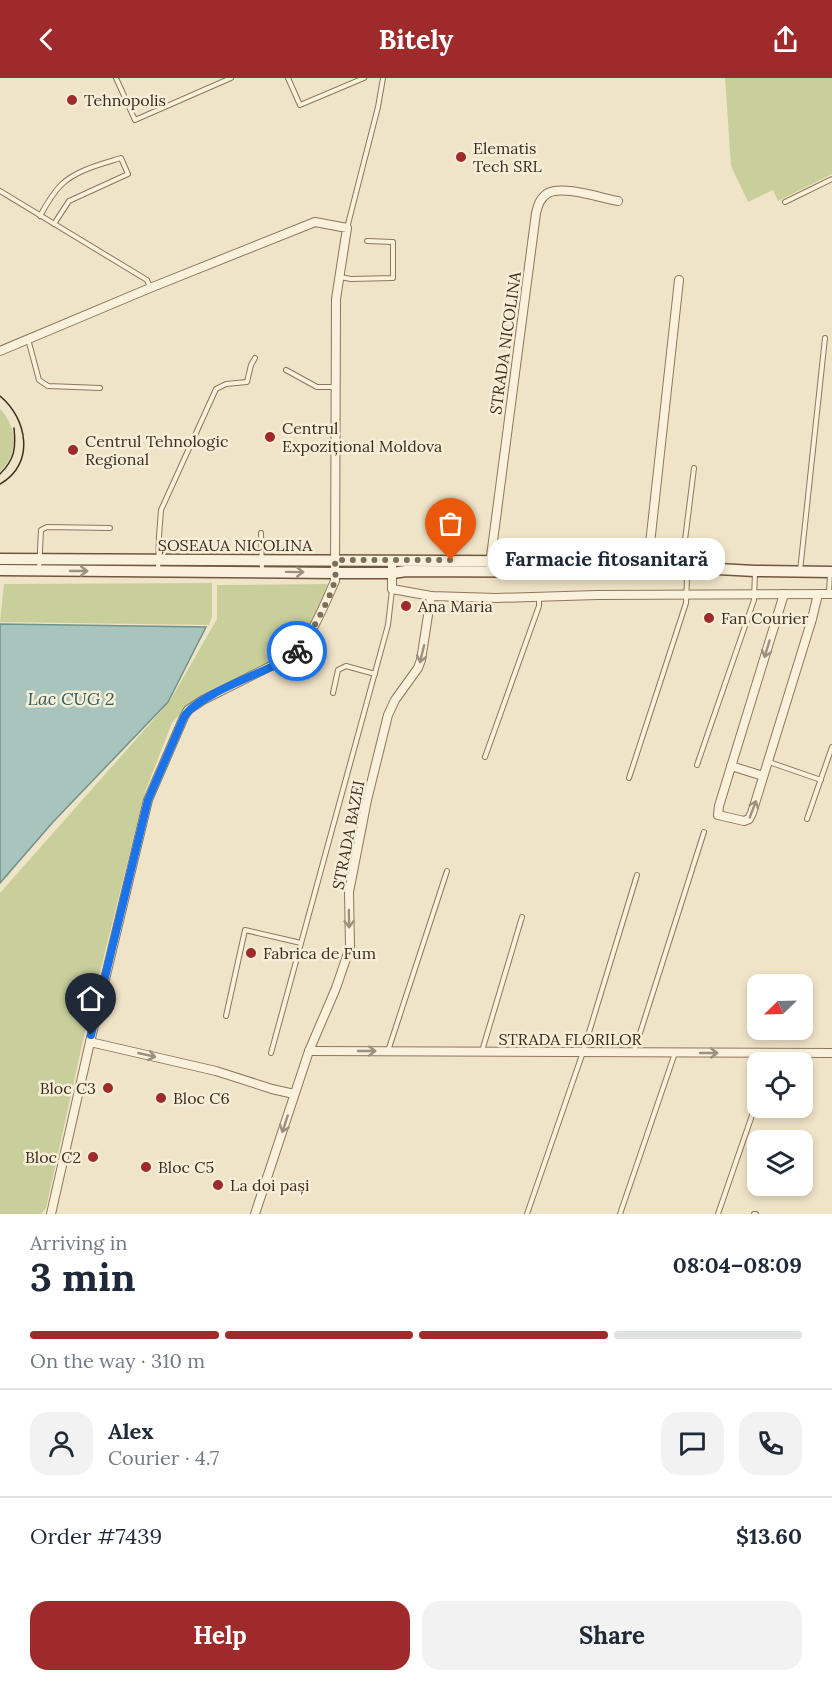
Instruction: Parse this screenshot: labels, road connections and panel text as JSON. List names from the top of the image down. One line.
{"streets":{"main road":["ȘOSEAUA NICOLINA"],"street":["STRADA NICOLINA","STRADA BAZEI","STRADA FLORILOR"]},"crossings":[["STRADA NICOLINA","ȘOSEAUA NICOLINA"],["STRADA BAZEI","STRADA FLORILOR"]],"one_way":["STRADA BAZEI"],"water":["Lac CUG 2"],"places":["Tehnopolis","Elematis Tech SRL","Centrul Expozițional Moldova","Centrul Tehnologic Regional","Farmacie fitosanitară","Ana Maria","Fan Courier","Fabrica de Fum","Bloc C3","Bloc C6","Bloc C2","Bloc C5","La doi pași"],"north":"bottom left","page":{"header":"Bitely","bubble":"Farmacie fitosanitară","heading":["3 min","Arriving in","08:04–08:09"],"panel":["Alex","Courier · 4.7","Order #7439","$13.60"],"bar":"On the way · 310 m","buttons":["Help","Share"]}}
